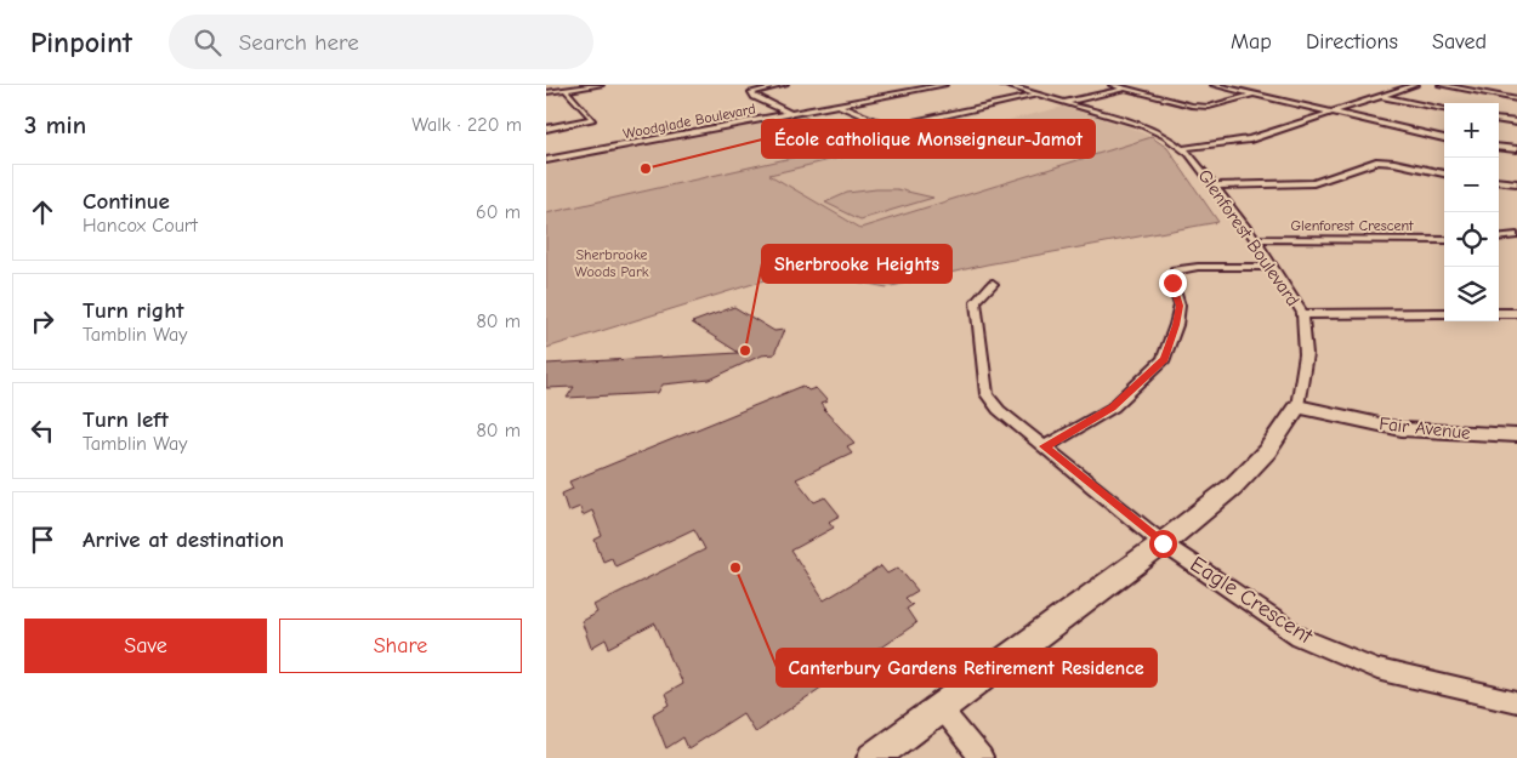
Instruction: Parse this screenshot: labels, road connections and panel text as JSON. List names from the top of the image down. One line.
{"streets":{"street":["Woodglade Boulevard","Glenforest Crescent","Glenforest Boulevard","Fair Avenue","Eagle Crescent"]},"crossings":[["Glenforest Crescent","Glenforest Boulevard"],["Glenforest Boulevard","Fair Avenue"],["Glenforest Boulevard","Eagle Crescent"]],"parks":["Sherbrooke Woods Park"],"places":["École catholique Monseigneur-Jamot","Sherbrooke Heights","Canterbury Gardens Retirement Residence"],"page":{"header":"Pinpoint","search":"Search here","nav":["Map","Directions","Saved"],"heading":["3 min","Walk · 220 m"],"map_buttons":["+","−"],"list":[["Continue","Hancox Court","60 m"],["Turn right","Tamblin Way","80 m"],["Turn left","Tamblin Way","80 m"],"Arrive at destination"],"buttons":["Save","Share"]}}
